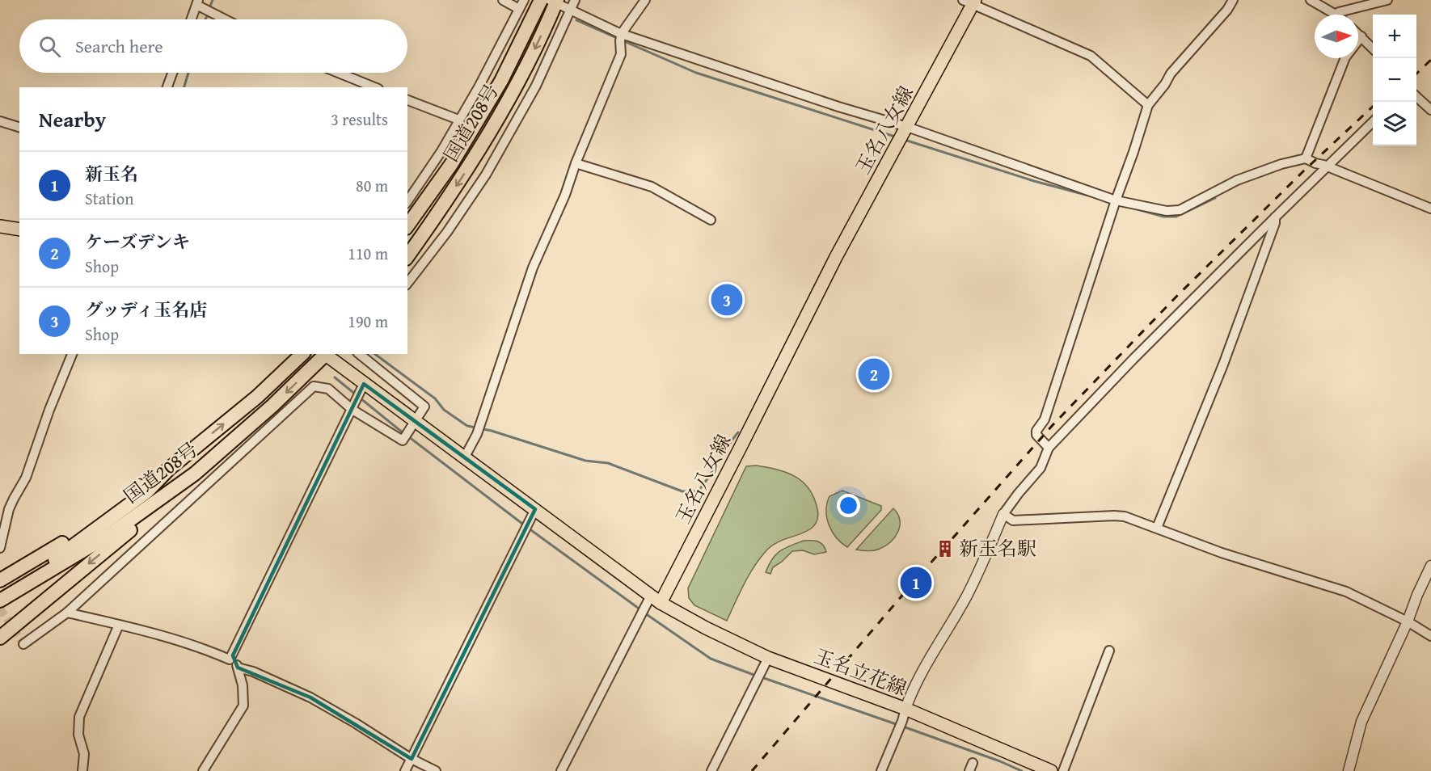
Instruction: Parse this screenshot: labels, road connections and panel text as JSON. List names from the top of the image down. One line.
{"streets":{"highway":["国道208号"],"main road":["玉名八女線","玉名立花線"]},"crossings":[["玉名八女線","玉名立花線"]],"places":{"building":["新玉名駅"]},"north":"right","page":{"map_buttons":["+","−"],"search":"Search here","heading":["Nearby","3 results"],"list":[{"mark":"1","name":"新玉名","note":"Station","value":"80 m"},{"mark":"2","name":"ケーズデンキ","note":"Shop","value":"110 m"},{"mark":"3","name":"グッディ玉名店","note":"Shop","value":"190 m"}],"pins":["3","2","1"]}}
